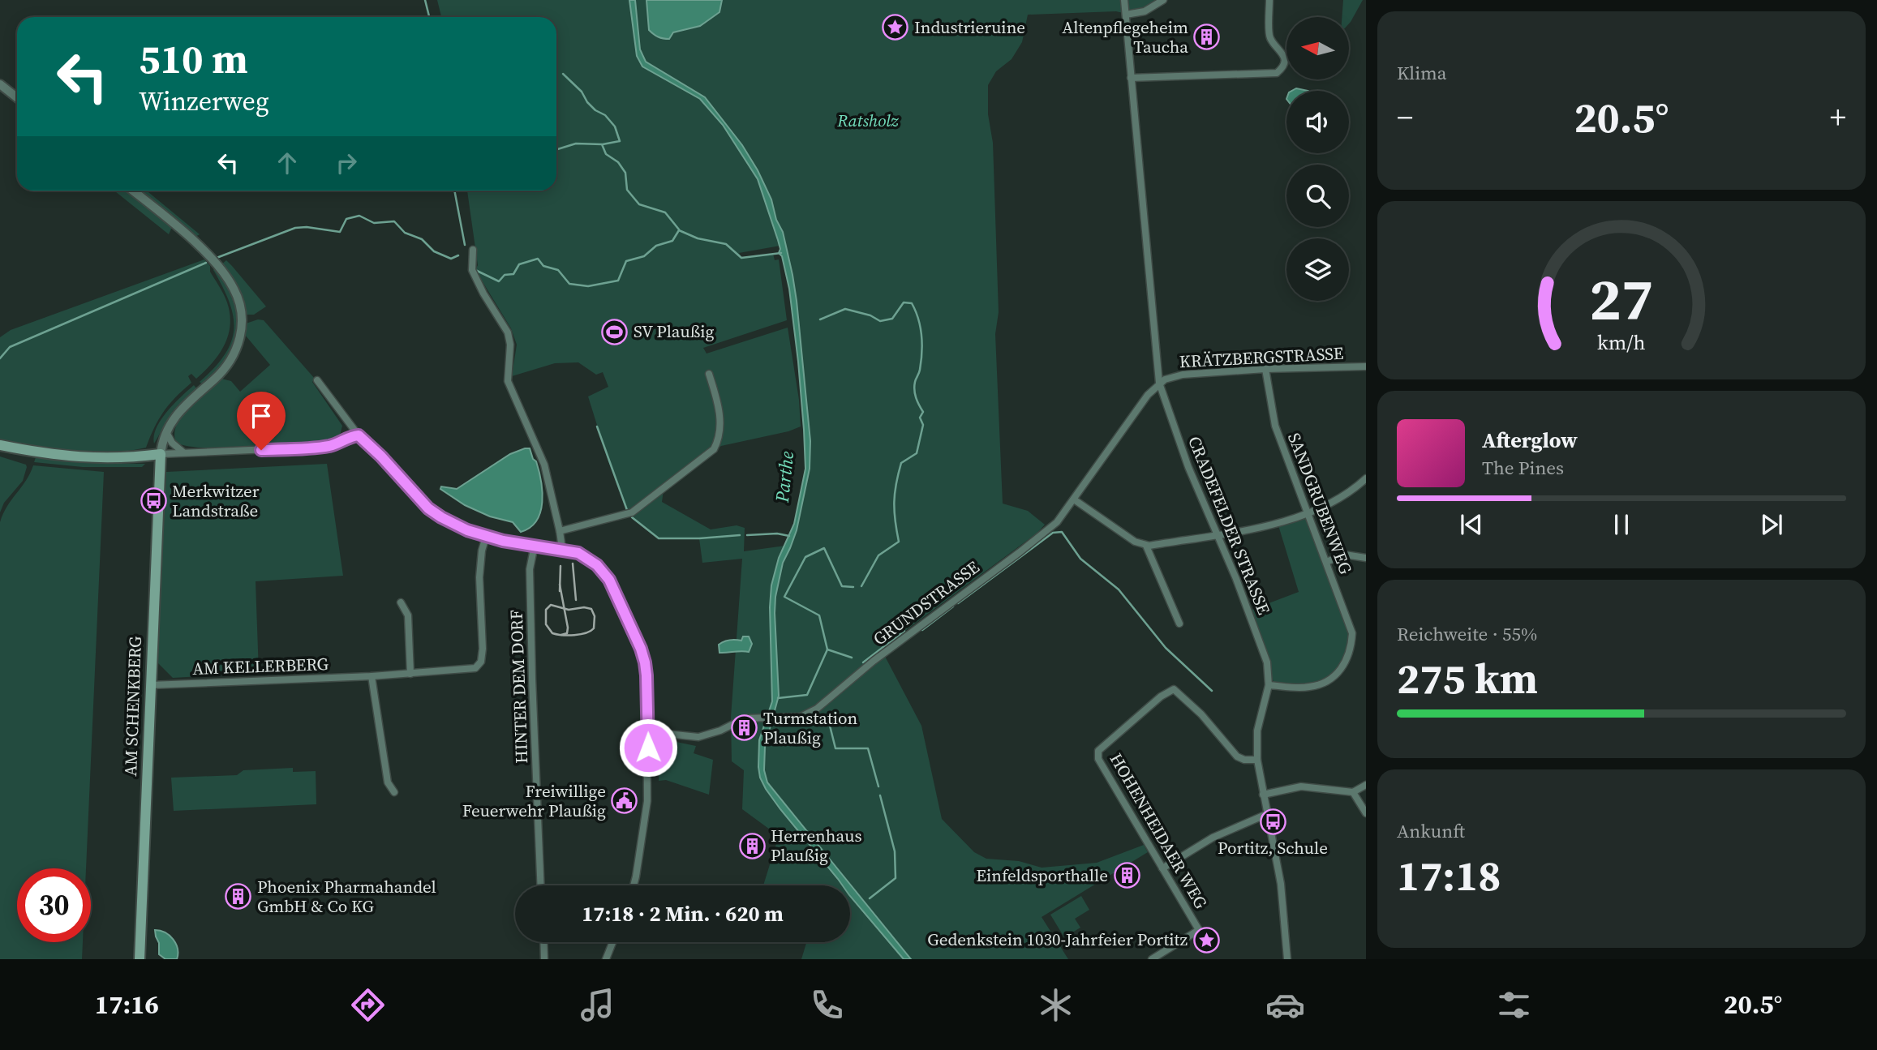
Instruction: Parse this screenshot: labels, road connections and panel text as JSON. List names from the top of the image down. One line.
{"streets":{"main road":["AM SCHENKBERG"],"street":["KRÄTZBERGSTRASSE","SANDGRUBENWEG","CRADEFELDER STRASSE","GRUNDSTRASSE","AM KELLERBERG","HINTER DEM DORF","HOHENHEIDAER WEG"]},"crossings":[["KRÄTZBERGSTRASSE","SANDGRUBENWEG"],["KRÄTZBERGSTRASSE","CRADEFELDER STRASSE"],["KRÄTZBERGSTRASSE","GRUNDSTRASSE"],["SANDGRUBENWEG","CRADEFELDER STRASSE"],["CRADEFELDER STRASSE","GRUNDSTRASSE"],["CRADEFELDER STRASSE","HOHENHEIDAER WEG"],["AM KELLERBERG","AM SCHENKBERG"]],"water":["Parthe"],"parks":["Ratsholz"],"places":{"place":["Industrieruine","Gedenkstein 1030-Jahrfeier Portitz"],"building":["Altenpflegeheim Taucha","Turmstation Plaußig","Herrenhaus Plaußig","Einfeldsporthalle","Phoenix Pharmahandel GmbH & Co KG"],"sports":["SV Plaußig"],"bus stop":["Merkwitzer Landstraße","Portitz, Schule"],"public building":["Freiwillige Feuerwehr Plaußig"]},"north":"left","page":{"tile":["Klima",["Reichweite · 55%","275 km"],["Ankunft","17:18"]],"turn":["510 m","Winzerweg"],"heat":["−","20.5°","+"],"song":["Afterglow","The Pines"],"limit":"30","trip":"17:18 · 2 Min. · 620 m","tabs":["17:16","20.5°"],"gauge":["27","km/h"]}}
